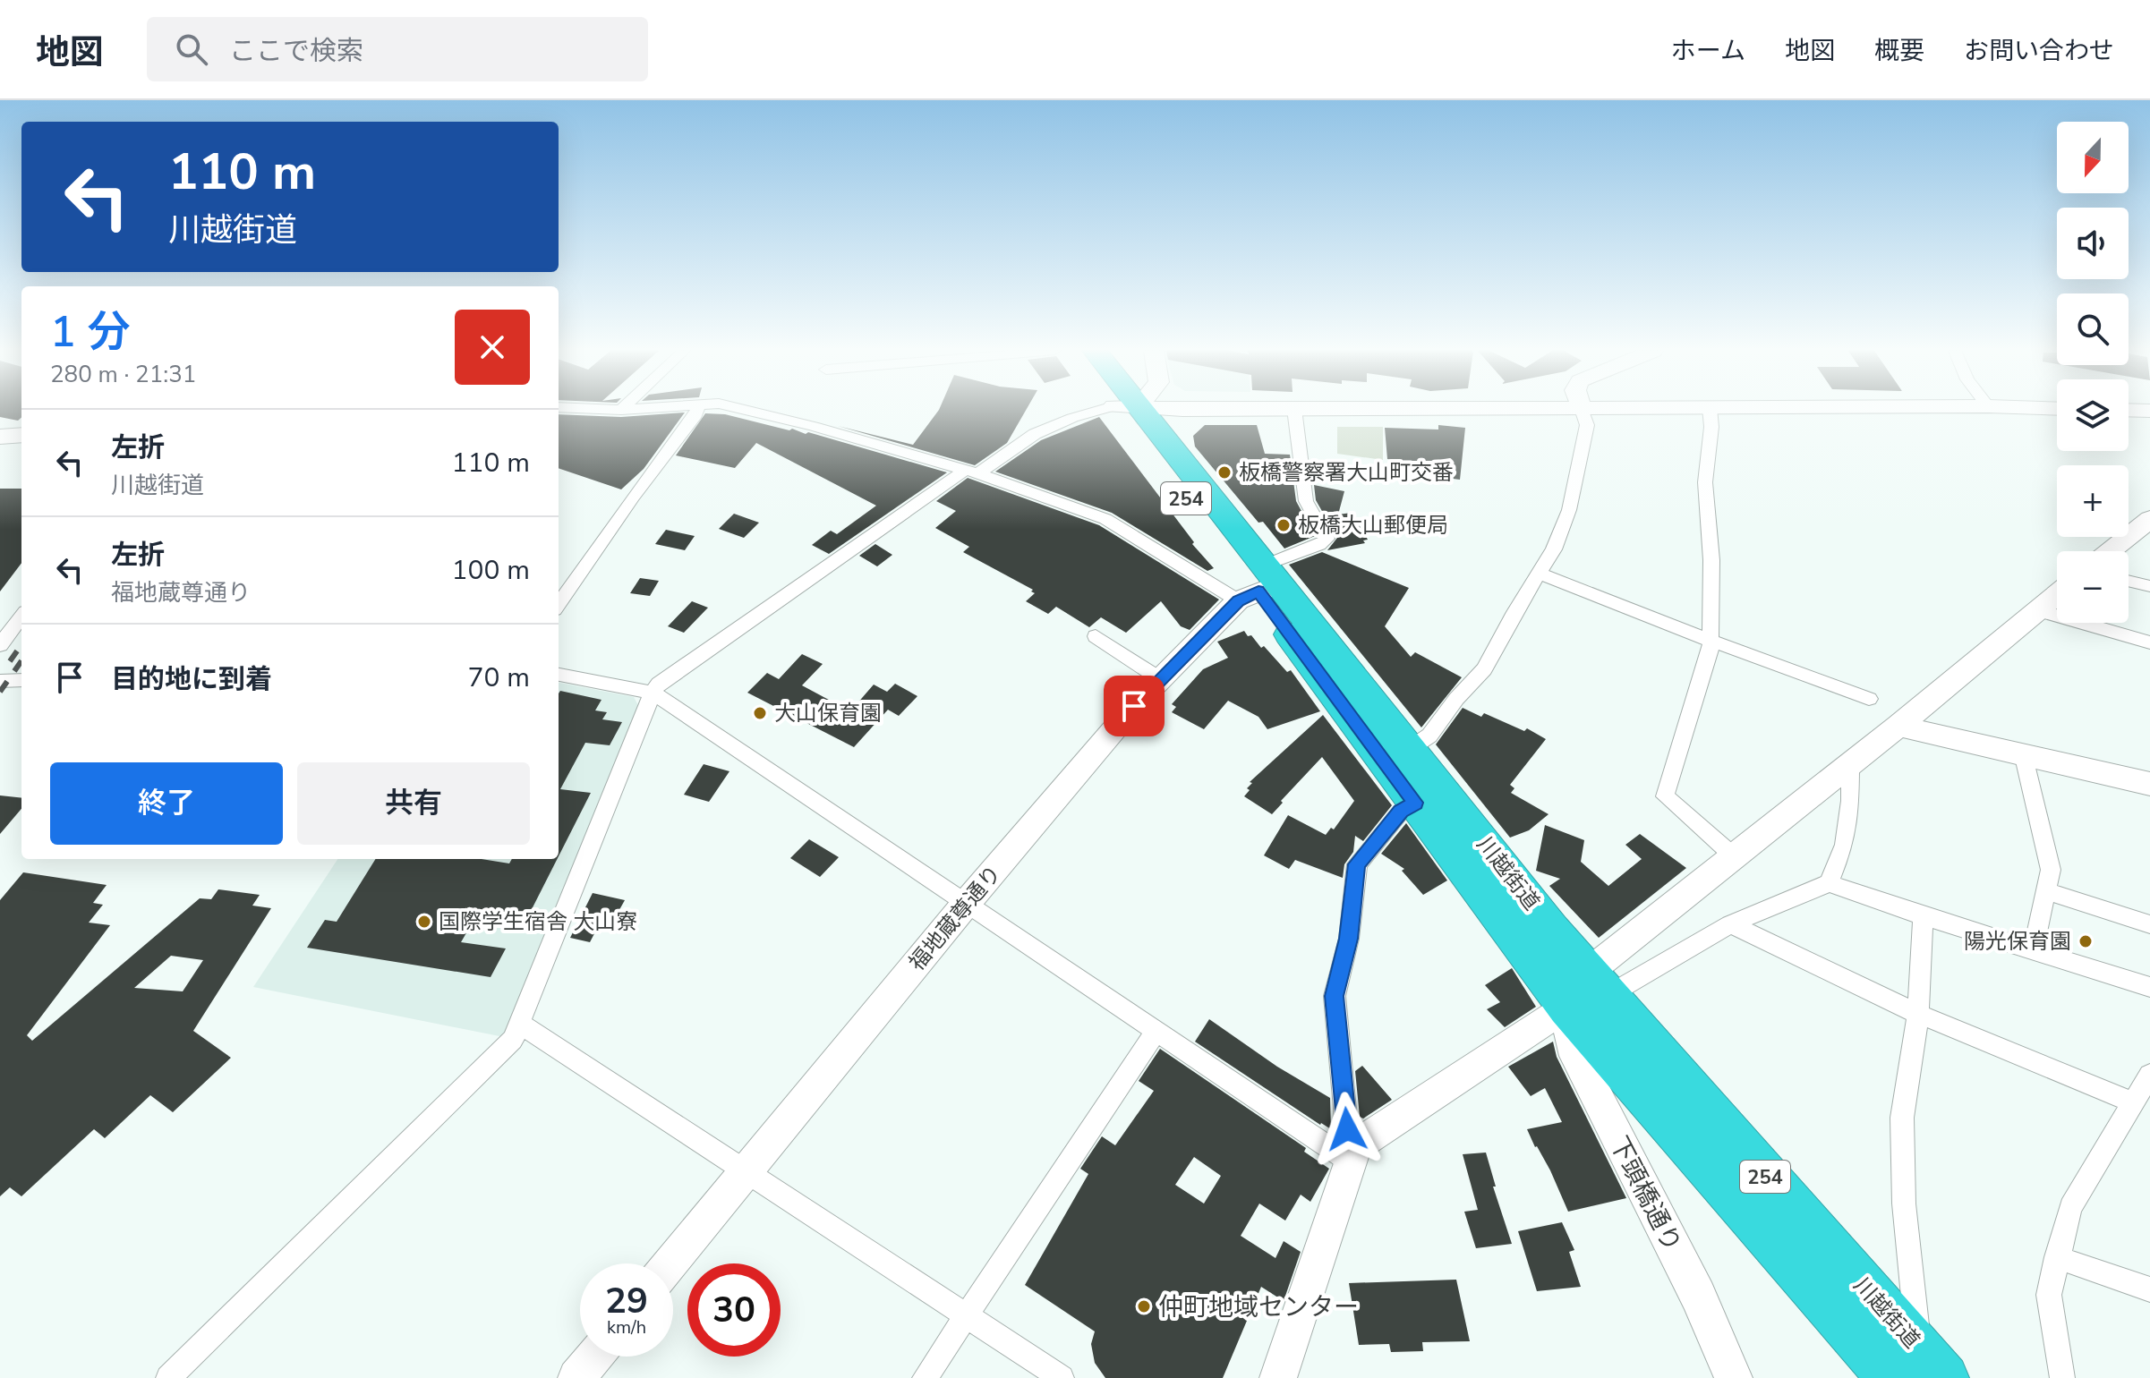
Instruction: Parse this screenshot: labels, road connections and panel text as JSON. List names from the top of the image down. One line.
{"streets":{"highway":["254","川越街道"],"street":["福地蔵尊通り","下頭橋通り"]},"crossings":[["川越街道","福地蔵尊通り"],["川越街道","下頭橋通り"]],"places":["板橋警察署大山町交番","板橋大山郵便局","大山保育園","国際学生宿舎 大山寮","陽光保育園","仲町地域センター"],"north":"bottom","page":{"header":"地図","search":"ここで検索","nav":["ホーム","地図","概要","お問い合わせ"],"map_buttons":["+","−"],"turn":["110 m","川越街道"],"heading":["1 分","280 m · 21:31"],"list":[{"name":"左折","note":"川越街道","value":"110 m"},{"name":"左折","note":"福地蔵尊通り","value":"100 m"},{"name":"目的地に到着","value":"70 m"}],"buttons":["終了","共有"],"speed":"29 km/h","limit":"30"}}
